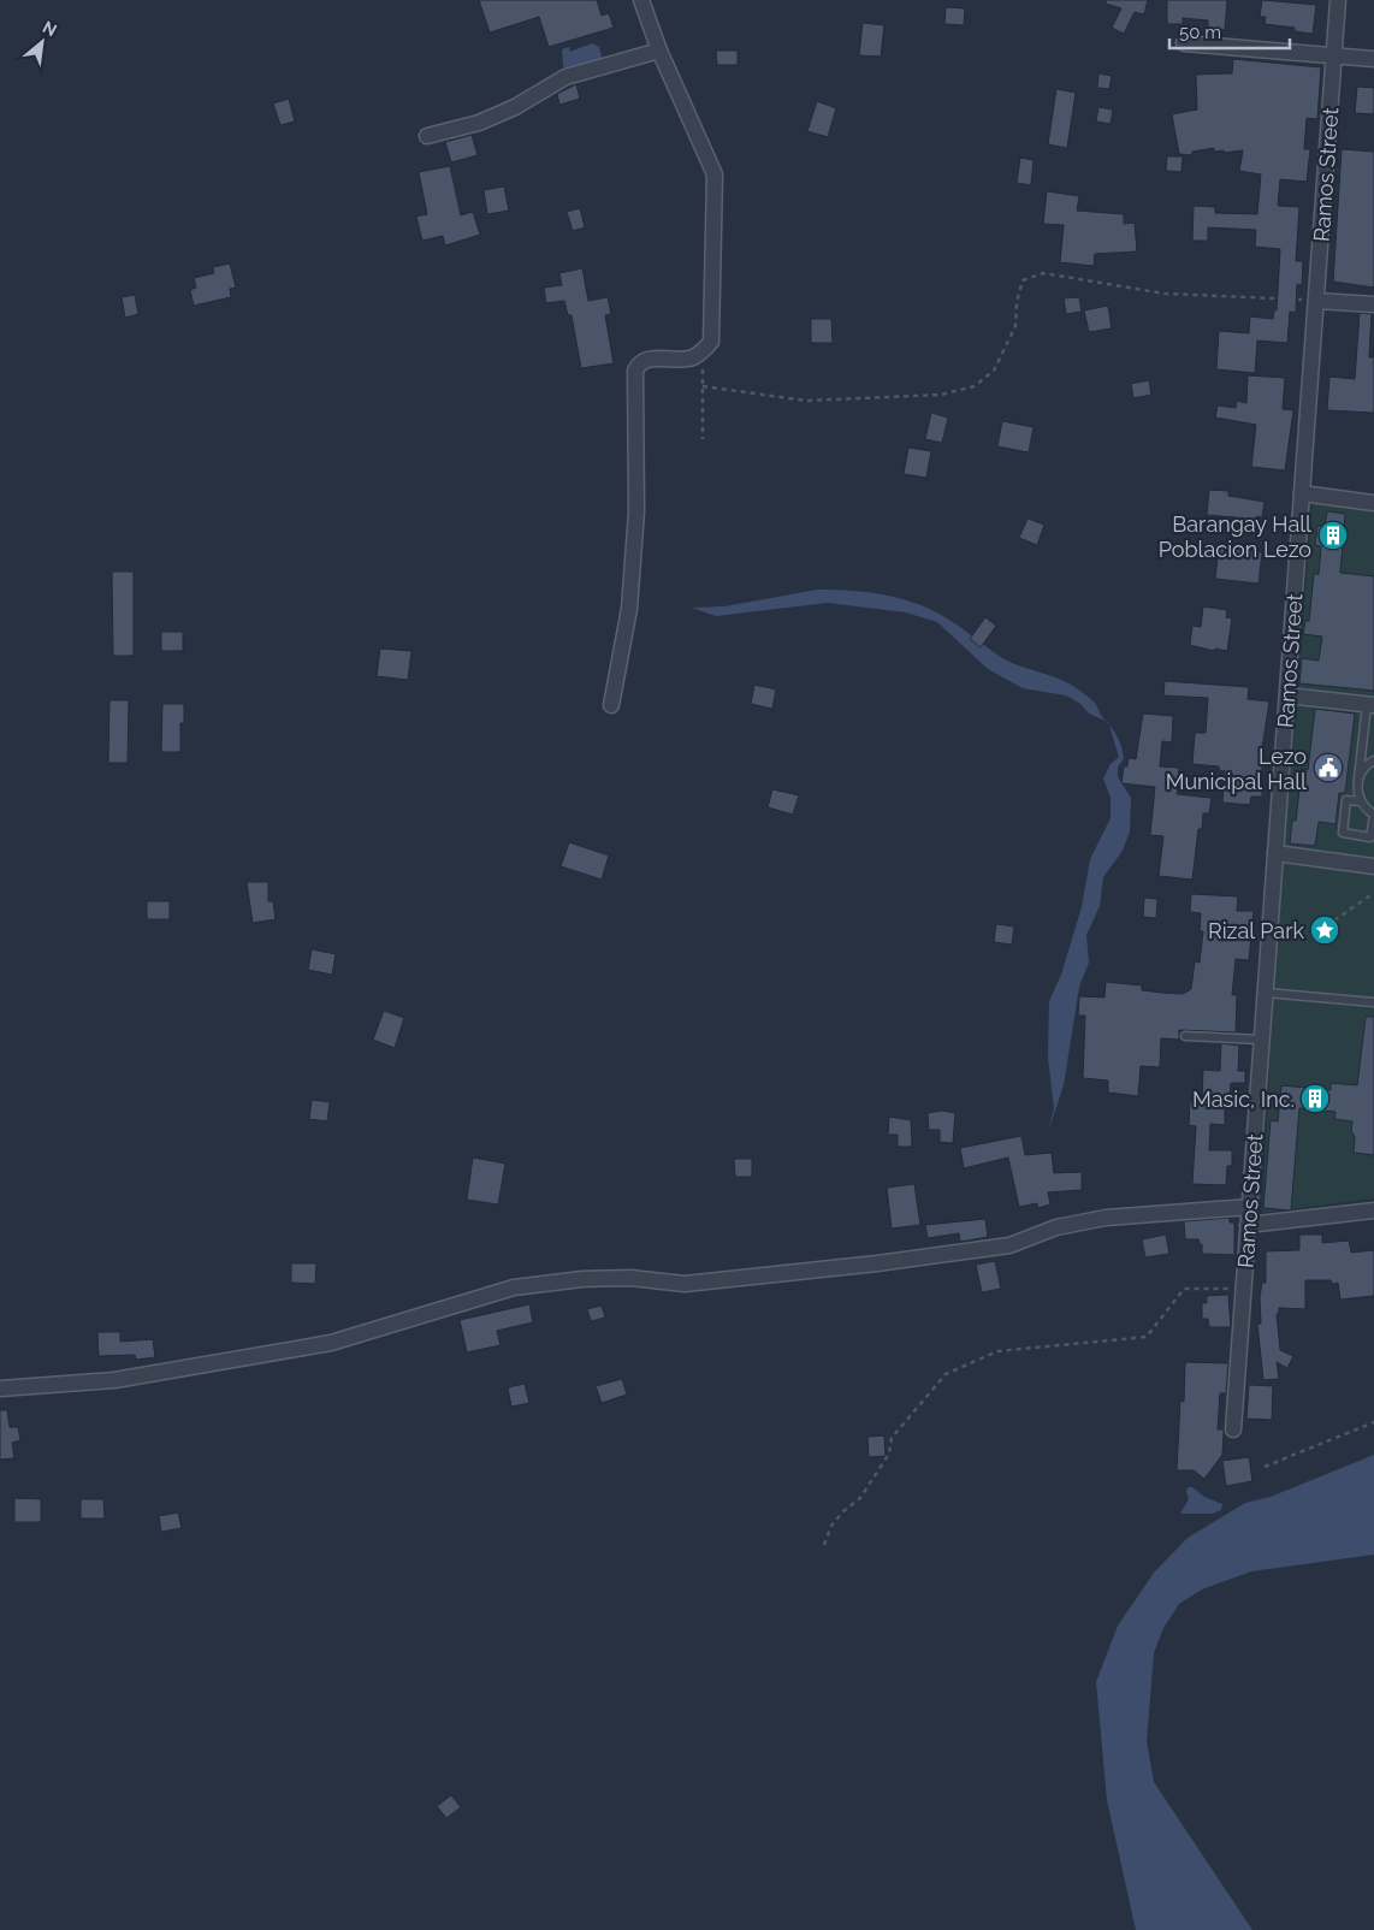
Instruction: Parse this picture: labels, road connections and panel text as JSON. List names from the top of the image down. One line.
{"streets":{"street":["Ramos Street"]},"places":{"building":["Barangay Hall Poblacion Lezo","Masic, Inc."],"public building":["Lezo Municipal Hall"],"place":["Rizal Park"]},"scale_bar":"50 m","north":"top right"}
